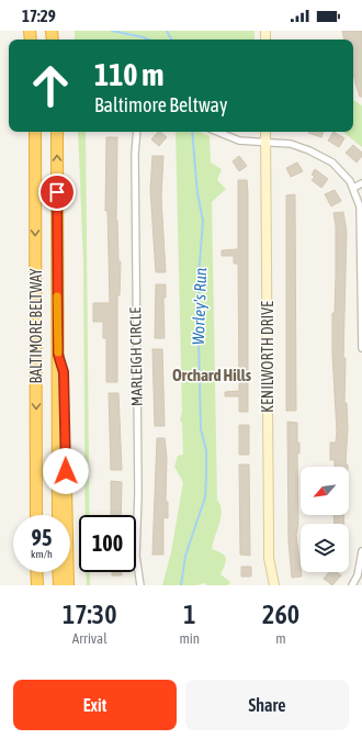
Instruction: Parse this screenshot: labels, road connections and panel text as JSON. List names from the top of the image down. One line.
{"streets":{"highway":["BALTIMORE BELTWAY"],"street":["MARLEIGH CIRCLE","KENILWORTH DRIVE"]},"districts":["Orchard Hills"],"water":["Worley's Run"],"north":"bottom left","page":{"status":"17:29","turn":["110 m","Baltimore Beltway"],"speed":"95 km/h","limit":"100","eta":["17:30","Arrival","1","min","260","m"],"buttons":["Exit","Share"]}}
